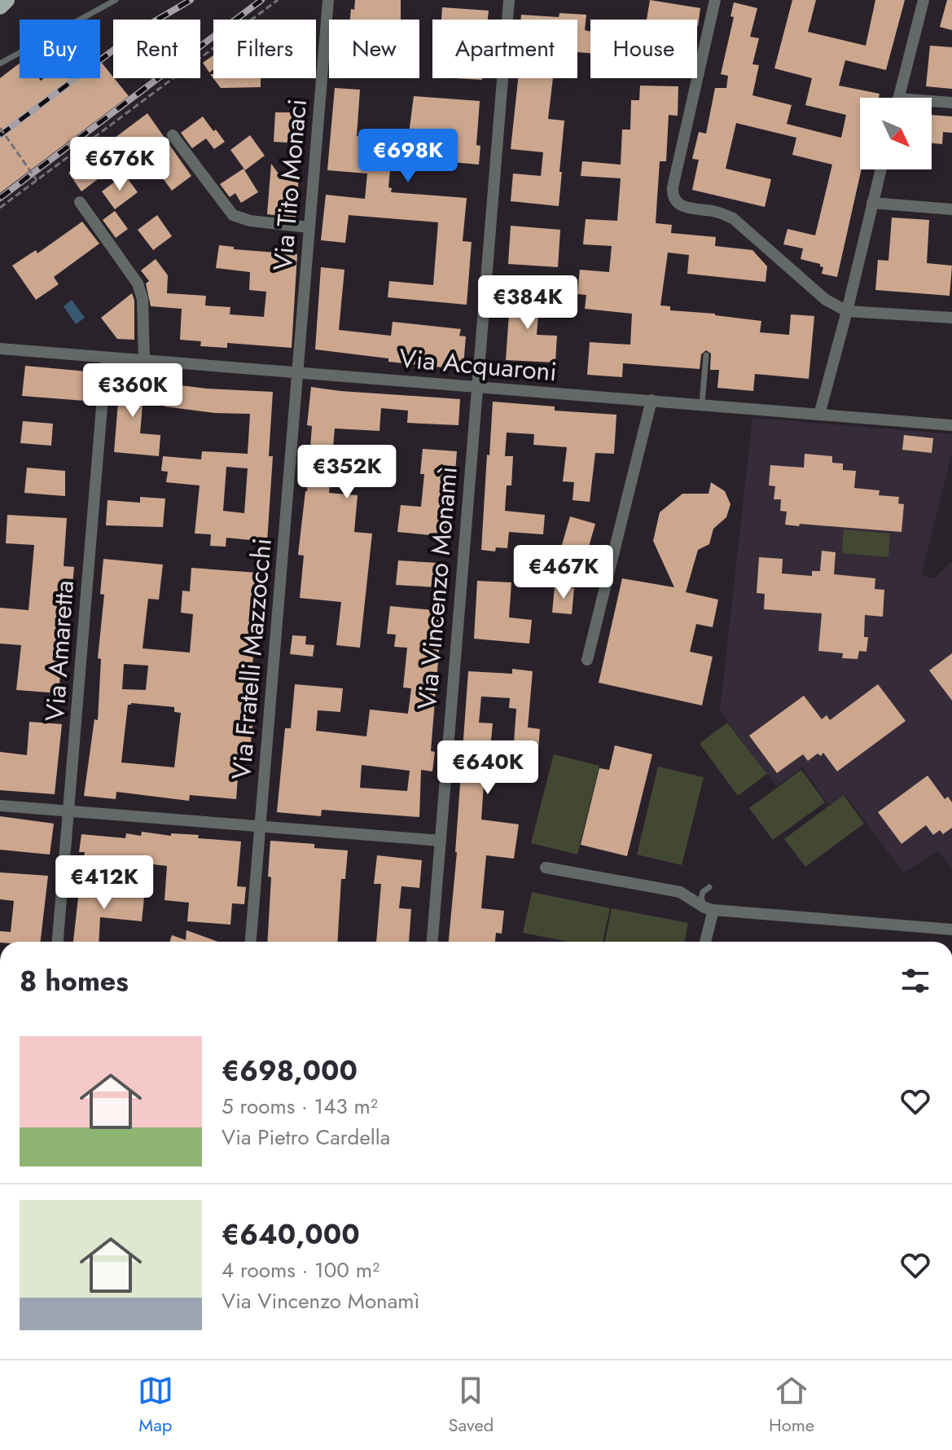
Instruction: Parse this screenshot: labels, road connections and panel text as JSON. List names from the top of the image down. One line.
{"streets":{"street":["Via Tito Monaci","Via Acquaroni","Via Vincenzo Monamì","Via Amaretta","Via Fratelli Mazzocchi"]},"crossings":[["Via Tito Monaci","Via Acquaroni"],["Via Tito Monaci","Via Fratelli Mazzocchi"],["Via Acquaroni","Via Vincenzo Monamì"],["Via Acquaroni","Via Amaretta"],["Via Acquaroni","Via Fratelli Mazzocchi"]],"north":"bottom right","page":{"chip":["Buy","Rent","Filters","New","Apartment","House"],"price":["€698K","€676K","€384K","€360K","€352K","€467K","€640K","€412K"],"heading":"8 homes","list":[{"name":"€698,000","note":"5 rooms · 143 m² · Via Pietro Cardella"},{"name":"€640,000","note":"4 rooms · 100 m² · Via Vincenzo Monamì"}],"tabs":["Map","Saved","Home"]}}
